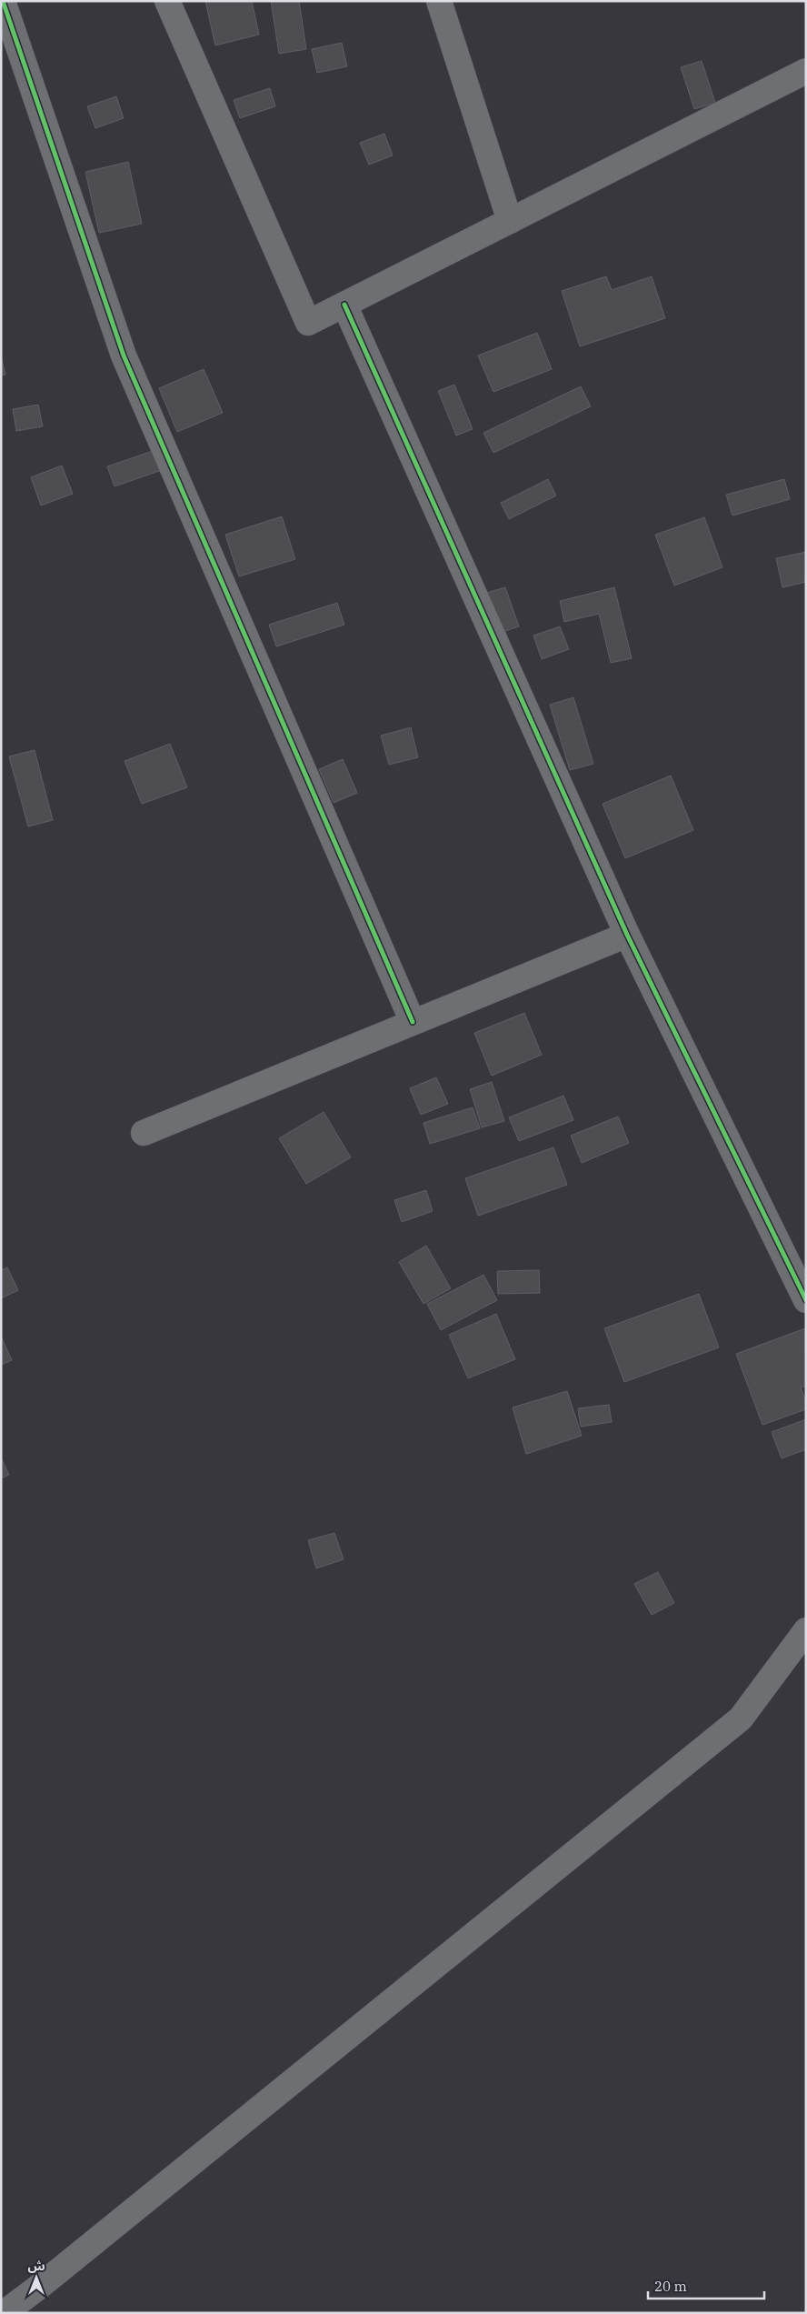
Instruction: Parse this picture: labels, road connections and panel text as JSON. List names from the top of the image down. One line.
{"scale_bar":"20 m","north":"top"}
